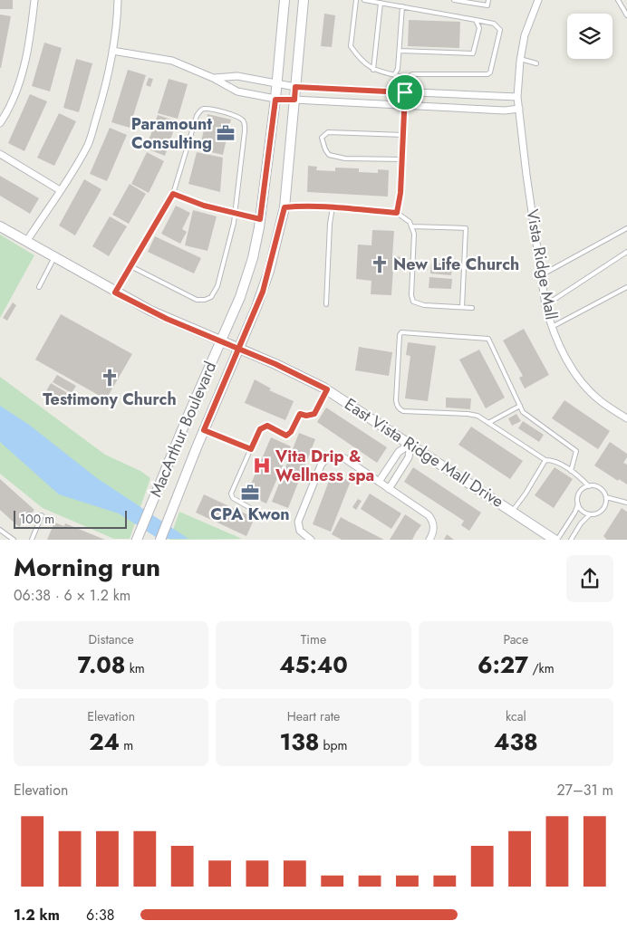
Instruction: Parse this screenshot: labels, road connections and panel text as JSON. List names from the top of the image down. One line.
{"streets":{"main road":["MacArthur Boulevard","East Vista Ridge Mall Drive"],"street":["Vista Ridge Mall"]},"crossings":[["MacArthur Boulevard","East Vista Ridge Mall Drive"]],"places":{"office":["Paramount Consulting","CPA Kwon"],"church":["New Life Church","Testimony Church"],"hospital":["Vita Drip & Wellness spa"]},"scale_bar":"100 m","page":{"scale":"100 m","heading":["Morning run","06:38 · 6 × 1.2 km"],"stats":[["Distance","7.08 km"],["Time","45:40"],["Pace","6:27 /km"],["Elevation","24 m"],["Heart rate","138 bpm"],["kcal","438"]],"chart":["Elevation","27–31 m"],"list":[{"name":"1.2 km","note":"6:38"}]}}
